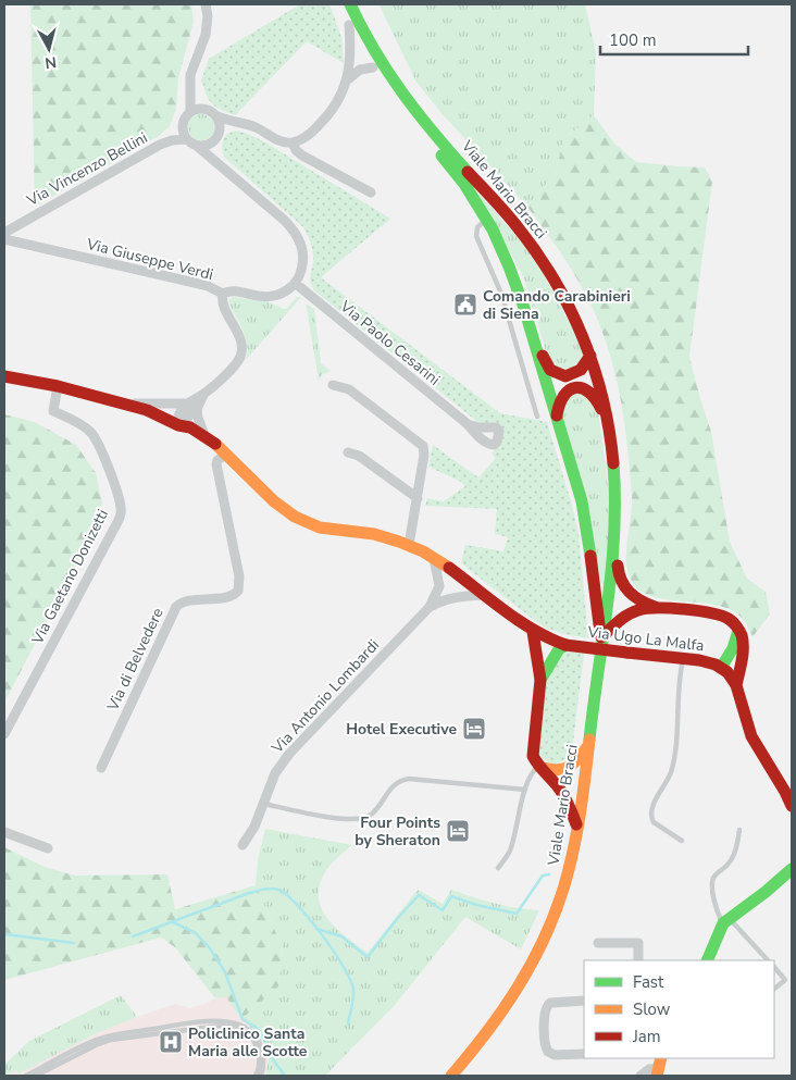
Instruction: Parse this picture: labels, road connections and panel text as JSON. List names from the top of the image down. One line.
{"streets":{"main road":["Viale Mario Bracci","Via Ugo La Malfa"],"street":["Via Vincenzo Bellini","Via Giuseppe Verdi","Via Paolo Cesarini","Via Gaetano Donizetti","Via di Belvedere","Via Antonio Lombardi"]},"crossings":[["Viale Mario Bracci","Via Ugo La Malfa"],["Via Giuseppe Verdi","Via Paolo Cesarini"],["Via Ugo La Malfa","Via di Belvedere"],["Via Ugo La Malfa","Via Antonio Lombardi"]],"places":{"public building":["Comando Carabinieri di Siena"],"hotel":["Hotel Executive","Four Points by Sheraton"],"hospital":["Policlinico Santa Maria alle Scotte"]},"legend":["Fast","Slow","Jam"],"scale_bar":"100 m","north":"bottom"}
